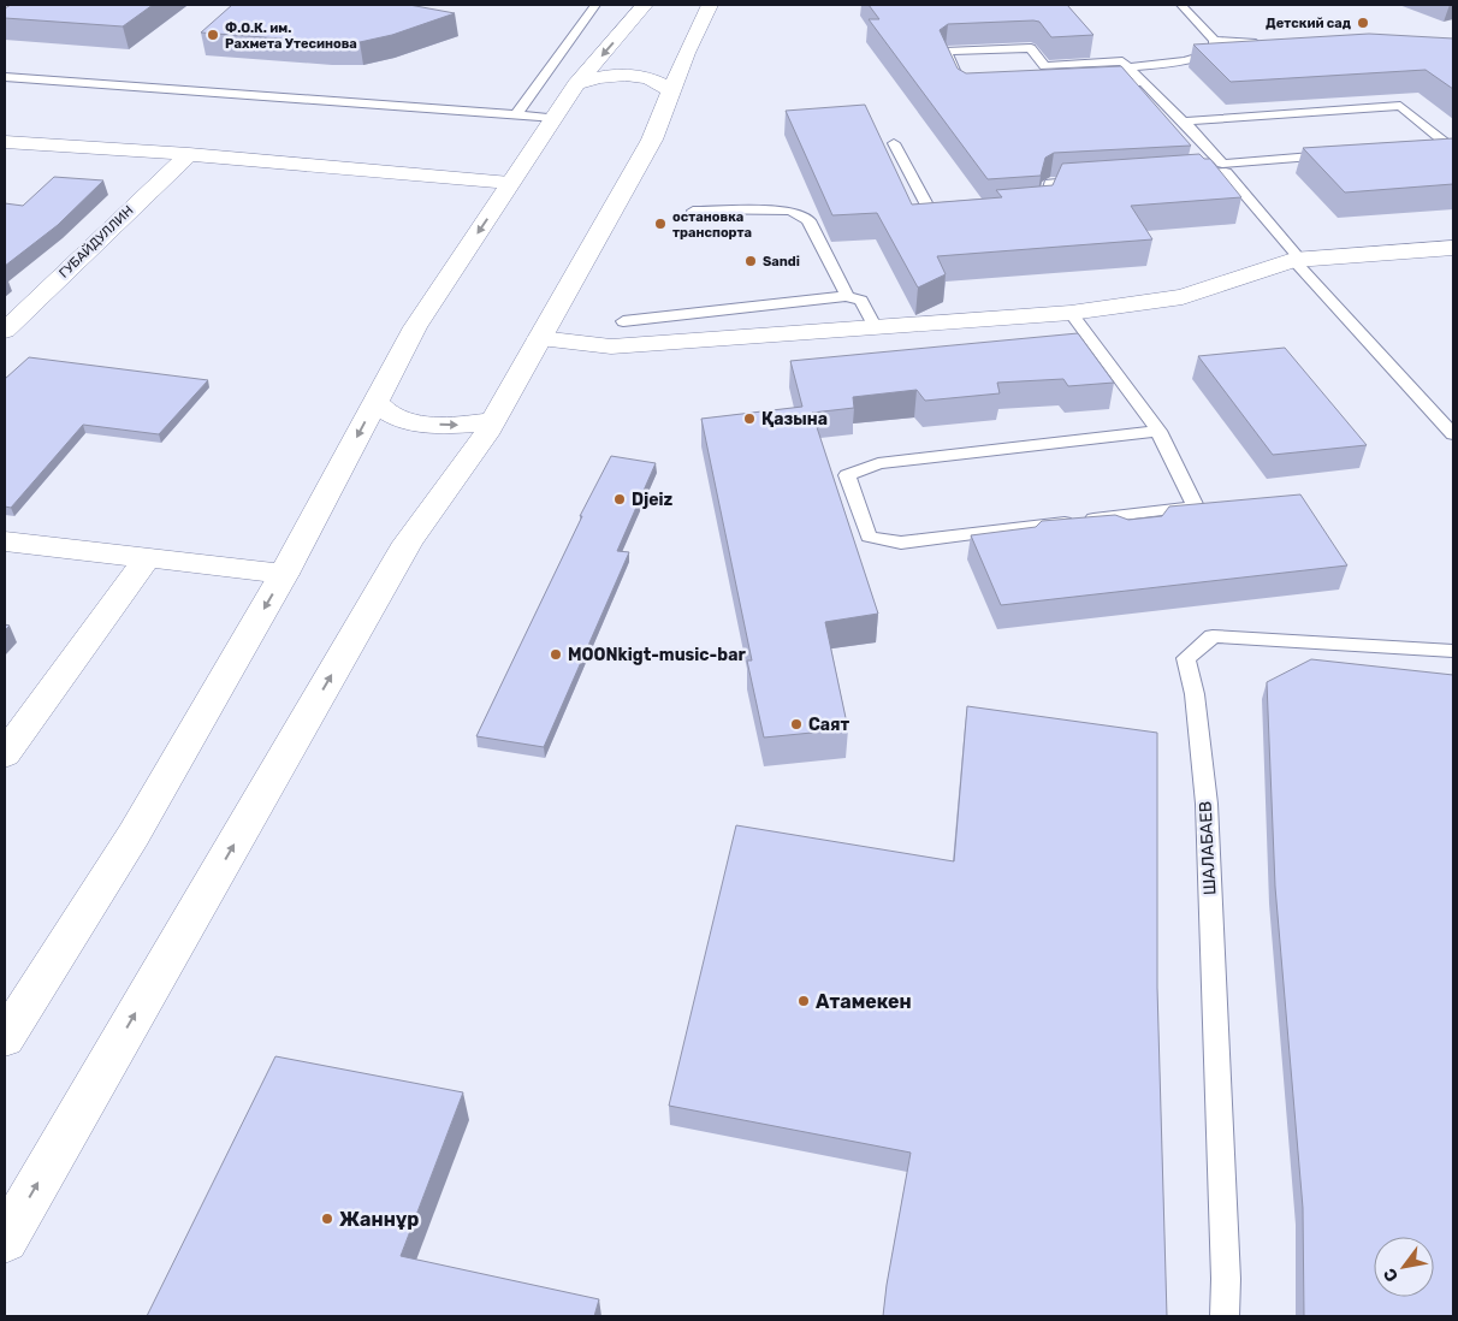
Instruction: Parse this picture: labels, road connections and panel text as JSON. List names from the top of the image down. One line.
{"streets":{"street":["ГУБАЙДУЛЛИН"],"lane":["ШАЛАБАЕВ"]},"places":["Детский сад","Ф.О.К. им. Рахмета Утесинова","остановка транспорта","Sandi","Қазына","Djeiz","MOONkigt-music-bar","Саят","Атамекен","Жаннұр"],"north":"bottom left"}
